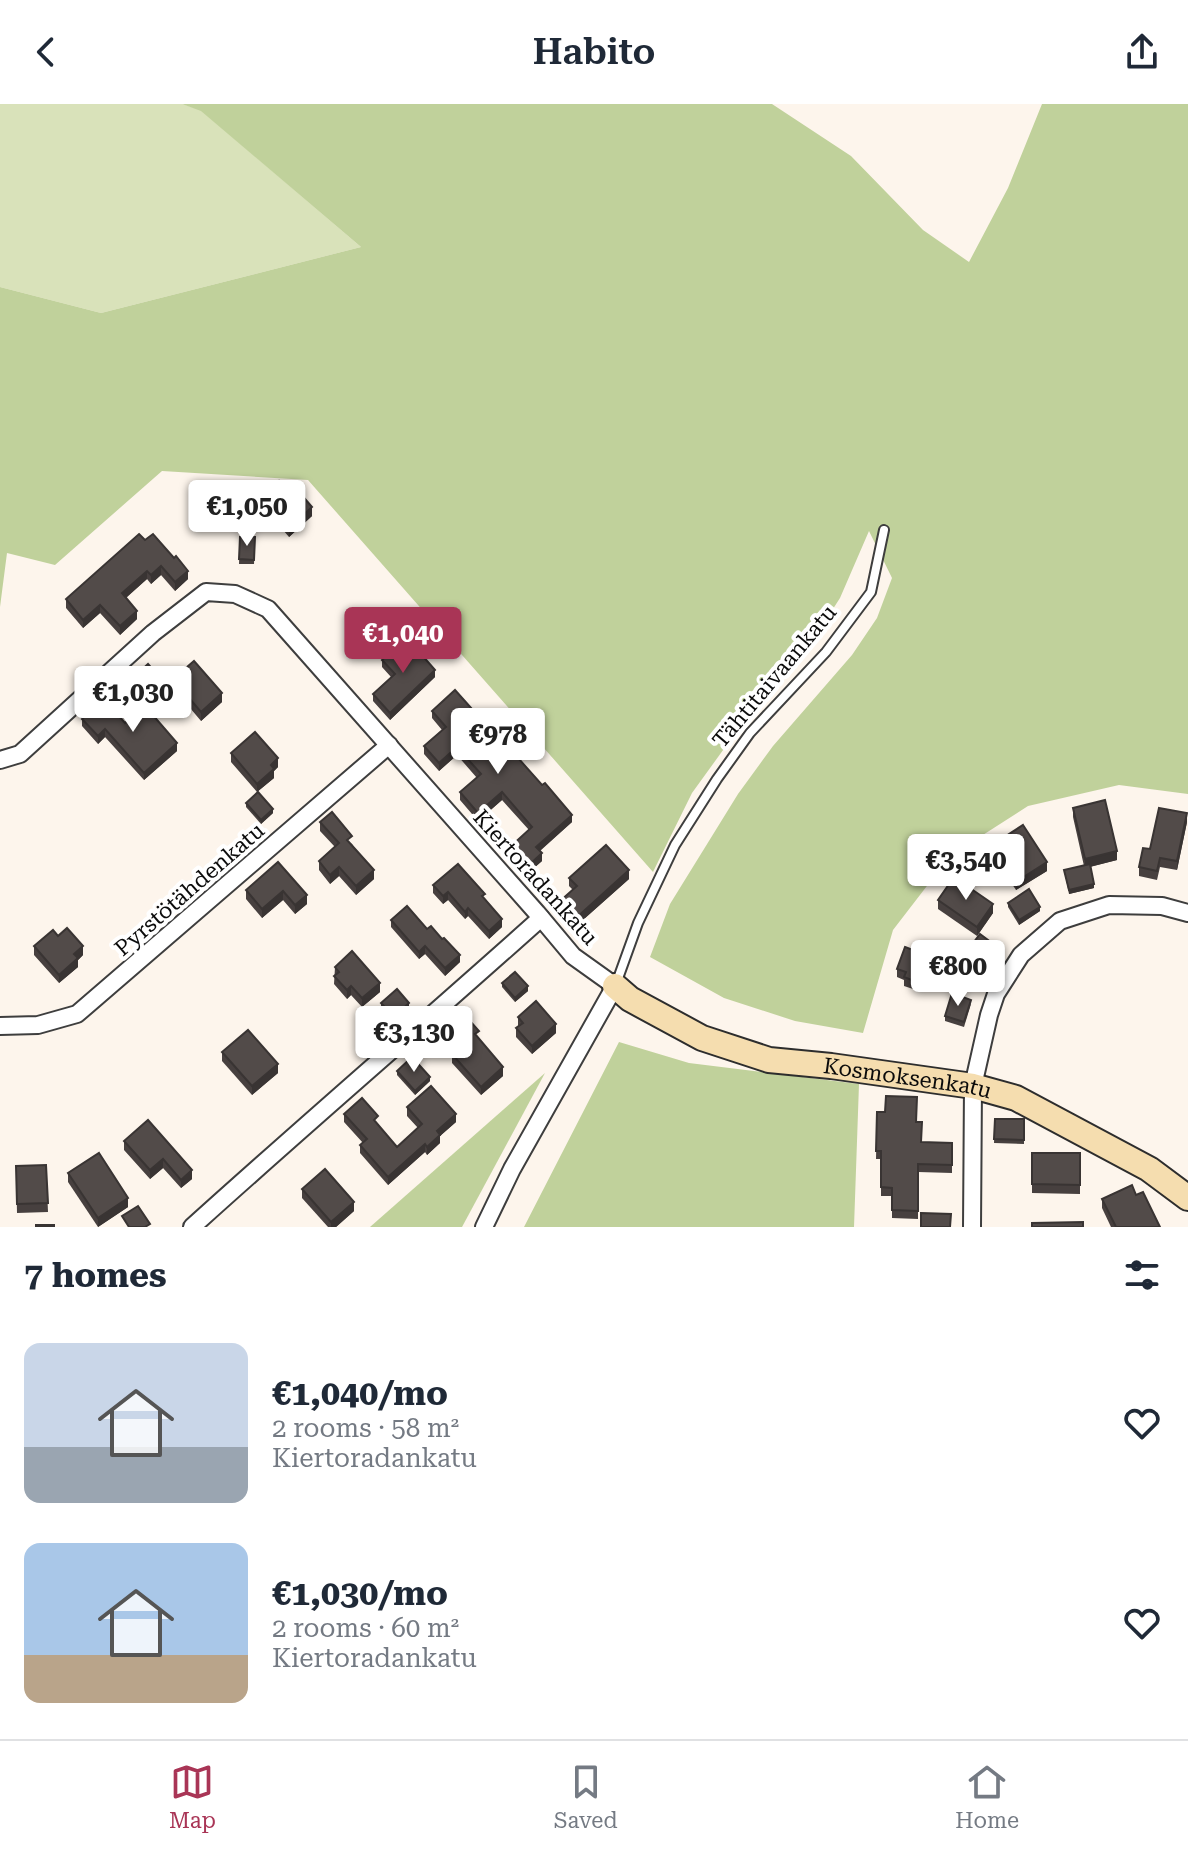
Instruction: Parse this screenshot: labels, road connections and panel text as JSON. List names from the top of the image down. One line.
{"streets":{"street":["Tähtitaivaankatu","Kiertoradankatu","Pyrstötähdenkatu","Kosmoksenkatu"]},"crossings":[["Tähtitaivaankatu","Kiertoradankatu"],["Tähtitaivaankatu","Kosmoksenkatu"],["Kiertoradankatu","Pyrstötähdenkatu"],["Kiertoradankatu","Kosmoksenkatu"]],"page":{"header":"Habito","price":["€1,050","€1,040","€1,030","€978","€3,540","€800","€3,130"],"heading":"7 homes","list":[{"name":"€1,040/mo","note":"2 rooms · 58 m² · Kiertoradankatu"},{"name":"€1,030/mo","note":"2 rooms · 60 m² · Kiertoradankatu"}],"tabs":["Map","Saved","Home"]}}
